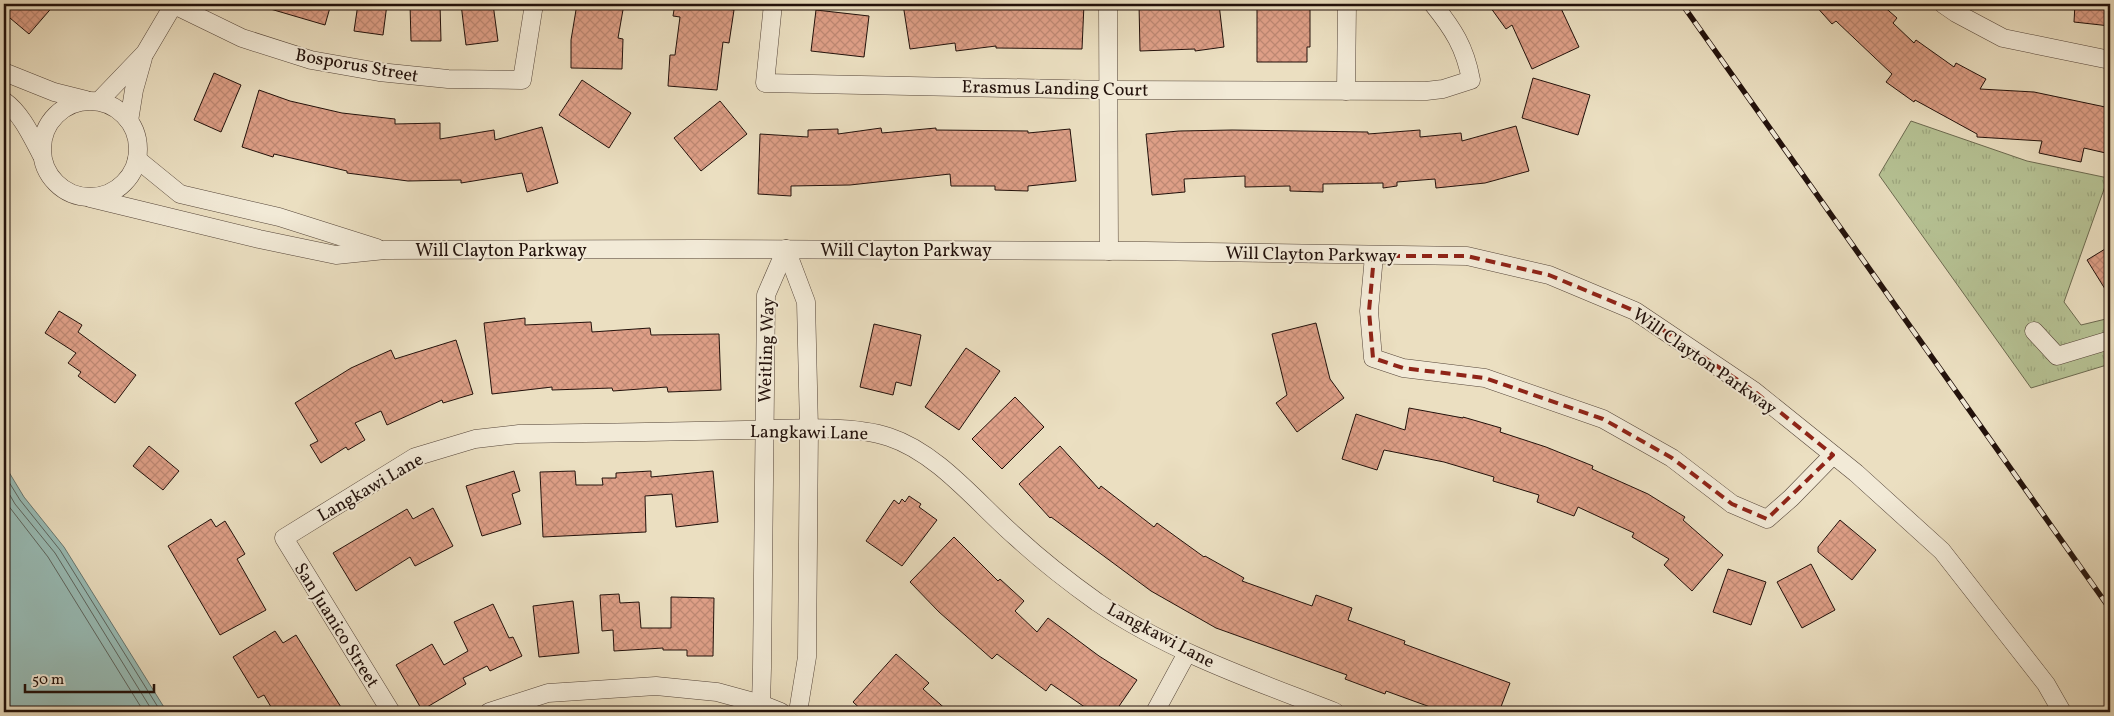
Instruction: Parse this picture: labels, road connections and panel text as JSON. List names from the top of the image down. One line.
{"streets":{"street":["Bosporus Street","Erasmus Landing Court","Will Clayton Parkway","Weitling Way","Langkawi Lane","San Juanico Street"]},"crossings":[["Will Clayton Parkway","Weitling Way"],["Weitling Way","Langkawi Lane"],["Langkawi Lane","San Juanico Street"]],"scale_bar":"50 m"}
